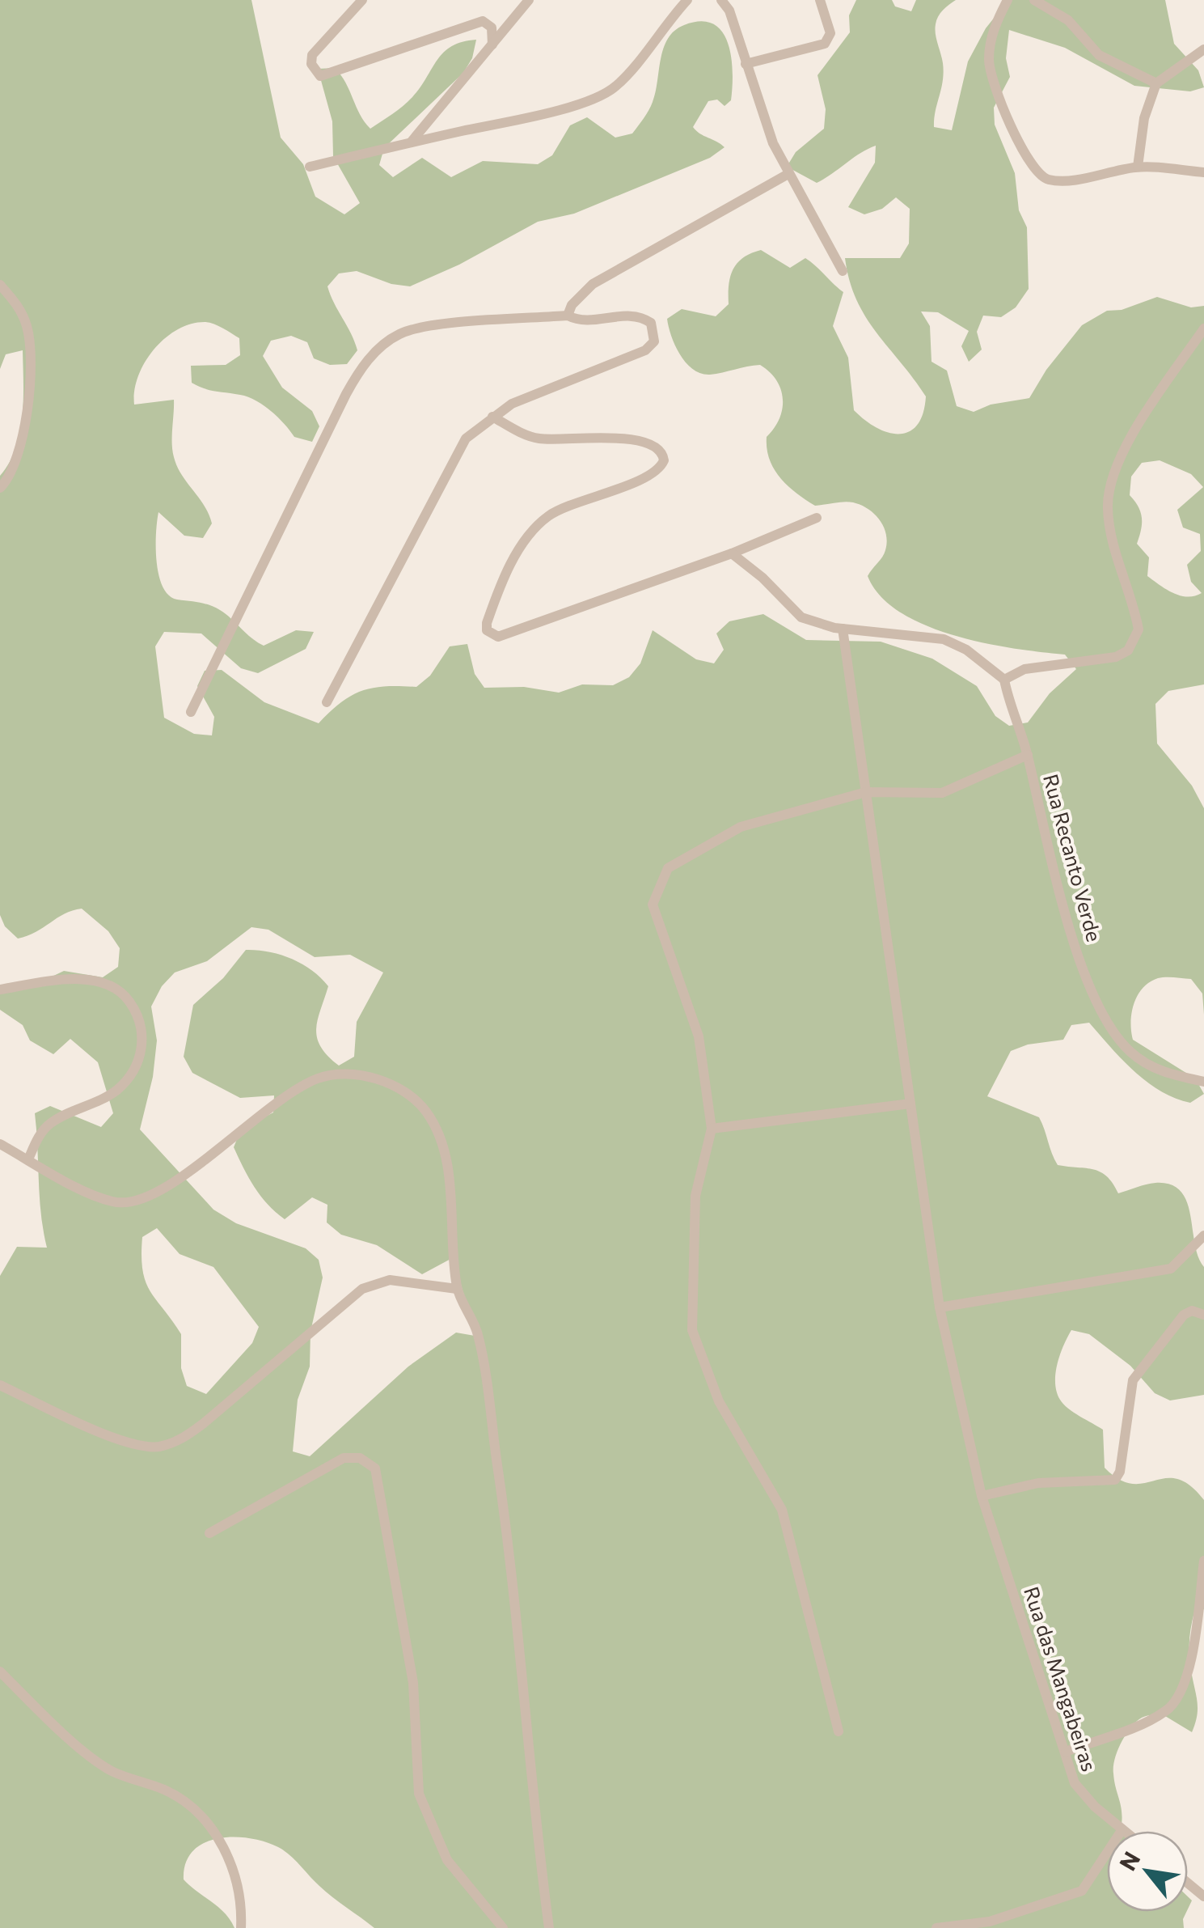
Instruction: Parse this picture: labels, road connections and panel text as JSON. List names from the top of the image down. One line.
{"streets":{"street":["Rua Recanto Verde","Rua das Mangabeiras"]},"north":"top left"}
